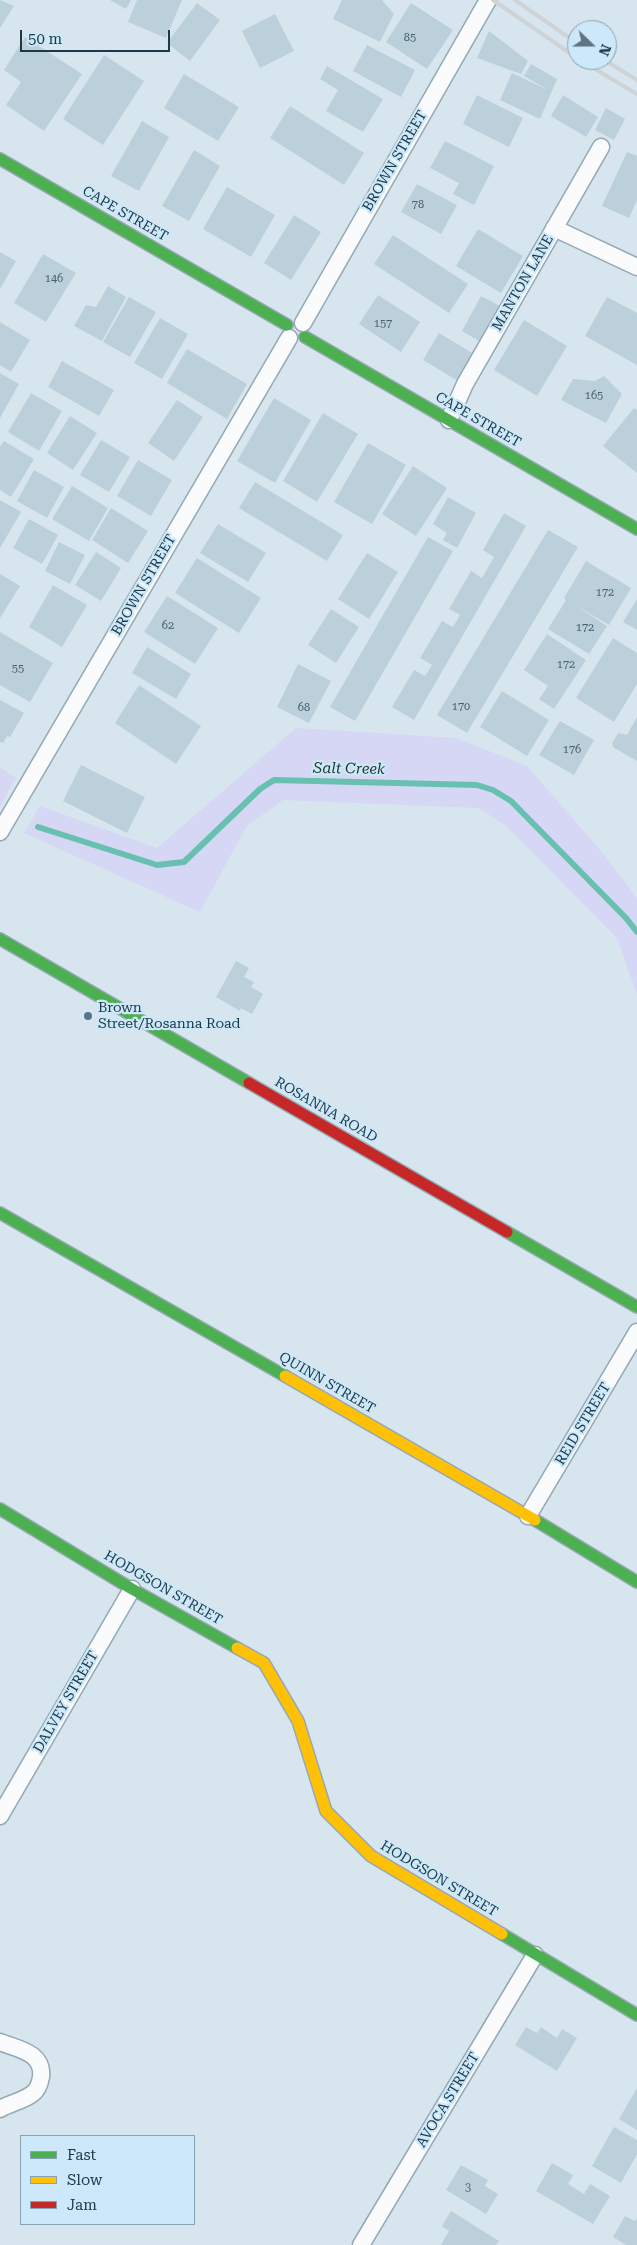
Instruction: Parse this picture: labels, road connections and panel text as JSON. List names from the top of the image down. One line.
{"streets":{"main road":["CAPE STREET","ROSANNA ROAD","QUINN STREET","HODGSON STREET"],"street":["BROWN STREET","MANTON LANE","REID STREET","DALVEY STREET","AVOCA STREET"]},"crossings":[["BROWN STREET","CAPE STREET"],["CAPE STREET","MANTON LANE"],["QUINN STREET","REID STREET"],["HODGSON STREET","DALVEY STREET"],["HODGSON STREET","AVOCA STREET"]],"water":["Salt Creek"],"places":["Brown Street/Rosanna Road"],"house_numbers":["85","78","146","157","165","172","62","172","172","55","170","68","176","3"],"legend":["Fast","Slow","Jam"],"scale_bar":"50 m","north":"right"}
